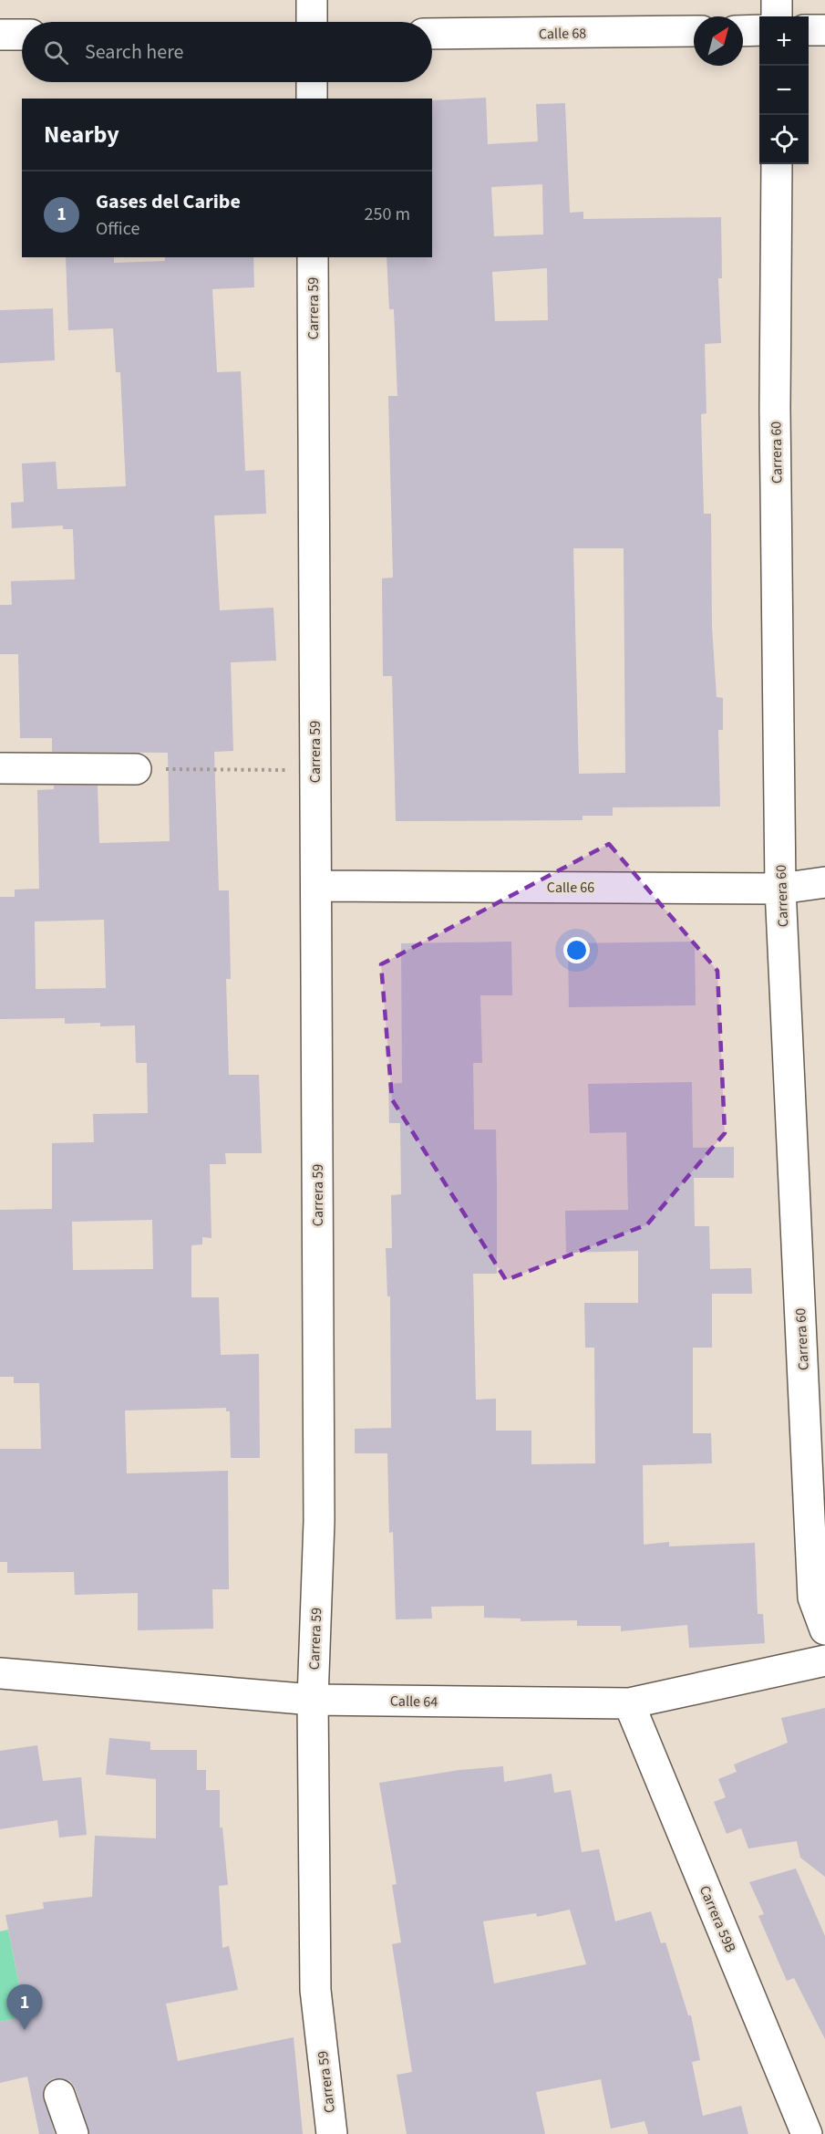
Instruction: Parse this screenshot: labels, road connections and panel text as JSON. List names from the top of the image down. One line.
{"streets":{"street":["Calle 68","Carrera 59","Carrera 60","Calle 66","Calle 64","Carrera 59B"]},"crossings":[["Carrera 59","Calle 66"],["Carrera 59","Calle 64"],["Carrera 60","Calle 66"],["Calle 64","Carrera 59B"]],"north":"top right","page":{"map_buttons":["+","−"],"search":"Search here","heading":"Nearby","list":[{"mark":"1","name":"Gases del Caribe","note":"Office","value":"250 m"}],"pins":"1"}}
